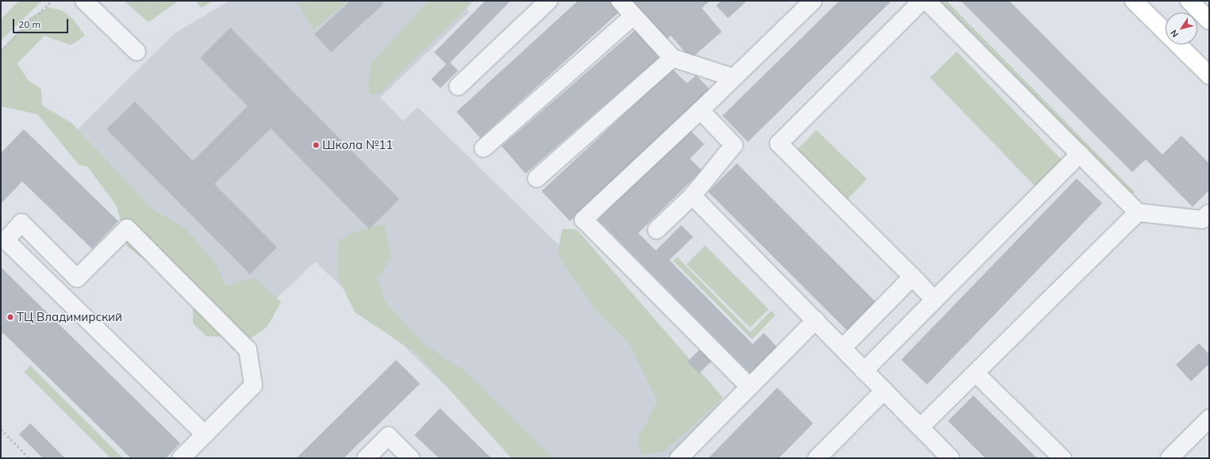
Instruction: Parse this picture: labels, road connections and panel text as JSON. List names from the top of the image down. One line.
{"places":["Школа №11","ТЦ Владимирский"],"scale_bar":"20 m","north":"bottom left"}
